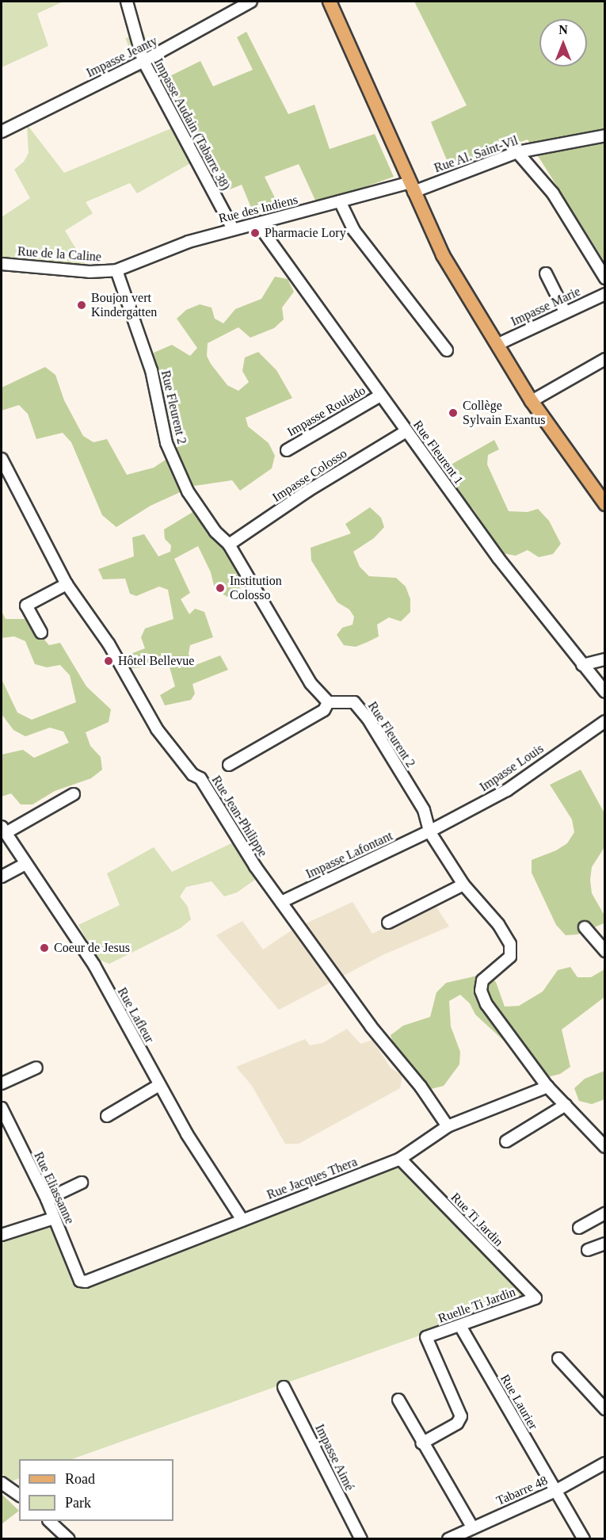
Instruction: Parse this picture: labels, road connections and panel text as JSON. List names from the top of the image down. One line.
{"streets":{"street":["Impasse Jeanty","Impasse Audain (Tabarre 38)","Rue Al. Saint-Vil","Rue des Indiens","Rue de la Caline","Impasse Marie","Rue Fleurent 2","Impasse Roulado","Rue Fleurent 1","Impasse Colosso","Impasse Louis","Rue Jean-Philippe","Impasse Lafontant","Rue Lafleur","Rue Jacques Thera","Rue Eliassanne","Rue Ti Jardin","Ruelle Ti Jardin","Rue Laurier","Impasse Aimé","Tabarre 48"]},"crossings":[["Impasse Jeanty","Impasse Audain (Tabarre 38)"],["Impasse Audain (Tabarre 38)","Rue des Indiens"],["Rue Al. Saint-Vil","Rue des Indiens"],["Rue des Indiens","Rue de la Caline"],["Rue des Indiens","Rue Fleurent 2"],["Rue des Indiens","Rue Fleurent 1"],["Rue de la Caline","Rue Fleurent 2"],["Rue Fleurent 2","Impasse Colosso"],["Rue Fleurent 2","Impasse Louis"],["Rue Fleurent 2","Impasse Lafontant"],["Rue Fleurent 2","Rue Jacques Thera"],["Impasse Roulado","Rue Fleurent 1"],["Rue Fleurent 1","Impasse Colosso"],["Impasse Louis","Impasse Lafontant"],["Rue Jean-Philippe","Impasse Lafontant"],["Rue Jean-Philippe","Rue Jacques Thera"],["Rue Lafleur","Rue Jacques Thera"],["Rue Jacques Thera","Rue Eliassanne"],["Rue Jacques Thera","Rue Ti Jardin"],["Rue Ti Jardin","Ruelle Ti Jardin"],["Ruelle Ti Jardin","Rue Laurier"],["Rue Laurier","Tabarre 48"]],"places":["Pharmacie Lory","Boujon vert Kindergatten","Collège Sylvain Exantus","Institution Colosso","Hôtel Bellevue","Coeur de Jesus"],"legend":["Road","Park"],"north":"top"}
